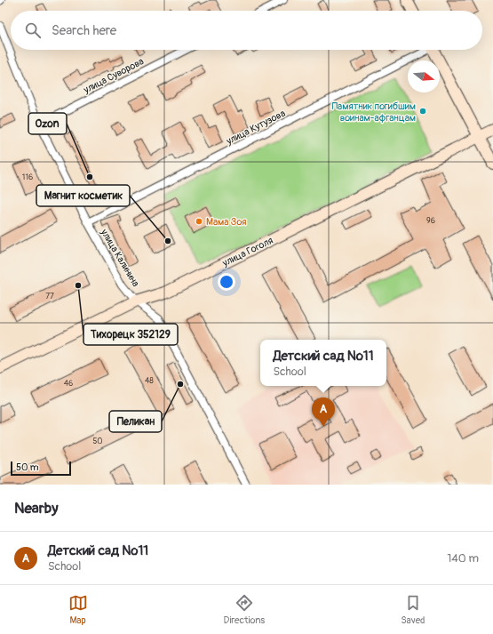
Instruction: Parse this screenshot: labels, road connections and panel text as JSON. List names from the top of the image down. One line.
{"streets":{"main road":["улица Гоголя"],"street":["улица Суворова","улица Кутузова","улица Калинина"]},"crossings":[["улица Суворова","улица Калинина"],["улица Кутузова","улица Калинина"],["улица Гоголя","улица Калинина"]],"places":["Памятник погибшим воинам-афганцам","Ozon","Мама Зоя","Магнит косметик","Тихорецк 352129","Пеликан"],"house_numbers":["116","96","77","48","46","50"],"scale_bar":"50 m","north":"right","page":{"search":"Search here","popup":["Детский сад №11","School"],"pins":"A","scale":"50 m","heading":"Nearby","list":[{"mark":"A","name":"Детский сад №11","note":"School","value":"140 m"}],"nav":["Map","Directions","Saved"]}}
